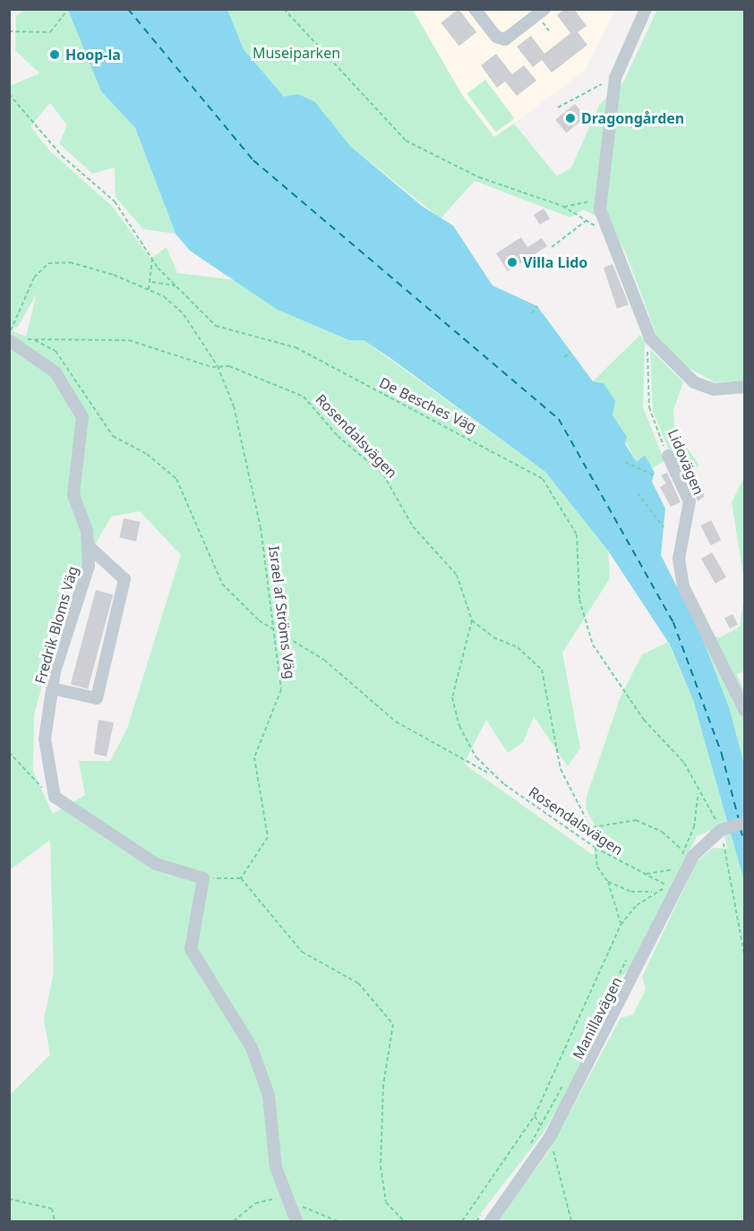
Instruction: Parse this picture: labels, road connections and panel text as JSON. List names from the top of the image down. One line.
{"streets":{"street":["Lidovägen","Fredrik Bloms Väg","Manillavägen"],"path":["De Besches Väg","Rosendalsvägen","Israel af Ströms Väg"]},"crossings":[["De Besches Väg","Manillavägen"],["Rosendalsvägen","Israel af Ströms Väg"]],"parks":["Museiparken"],"places":["Hoop-la","Dragongården","Villa Lido"]}
